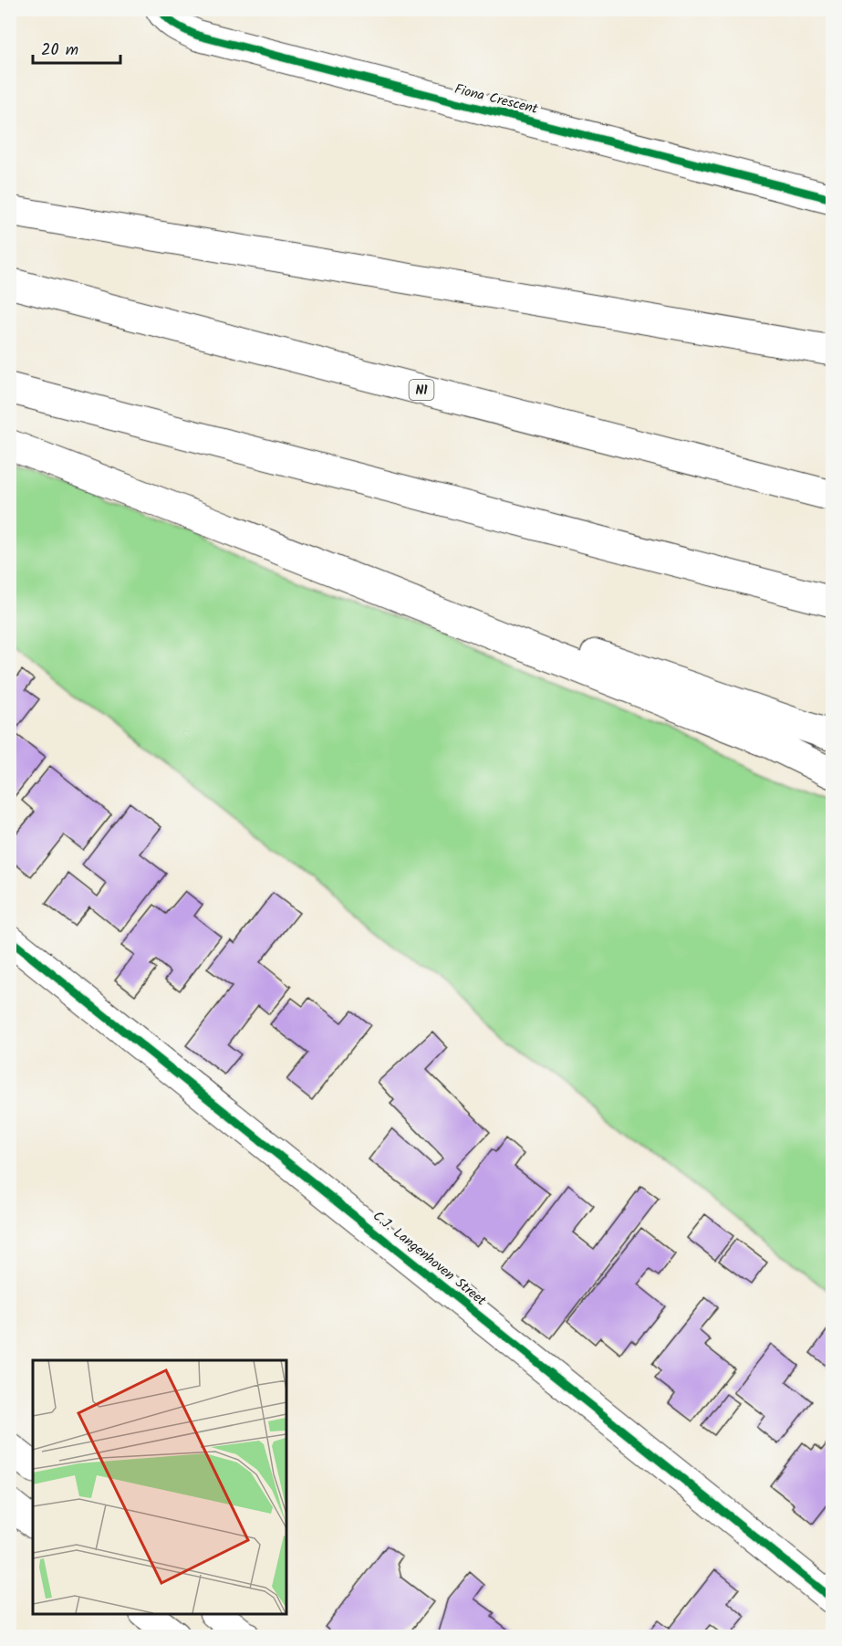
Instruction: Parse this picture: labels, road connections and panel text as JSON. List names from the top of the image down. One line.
{"streets":{"main road":["Fiona Crescent","N1","C.J. Langenhoven Street"]},"scale_bar":"20 m"}
